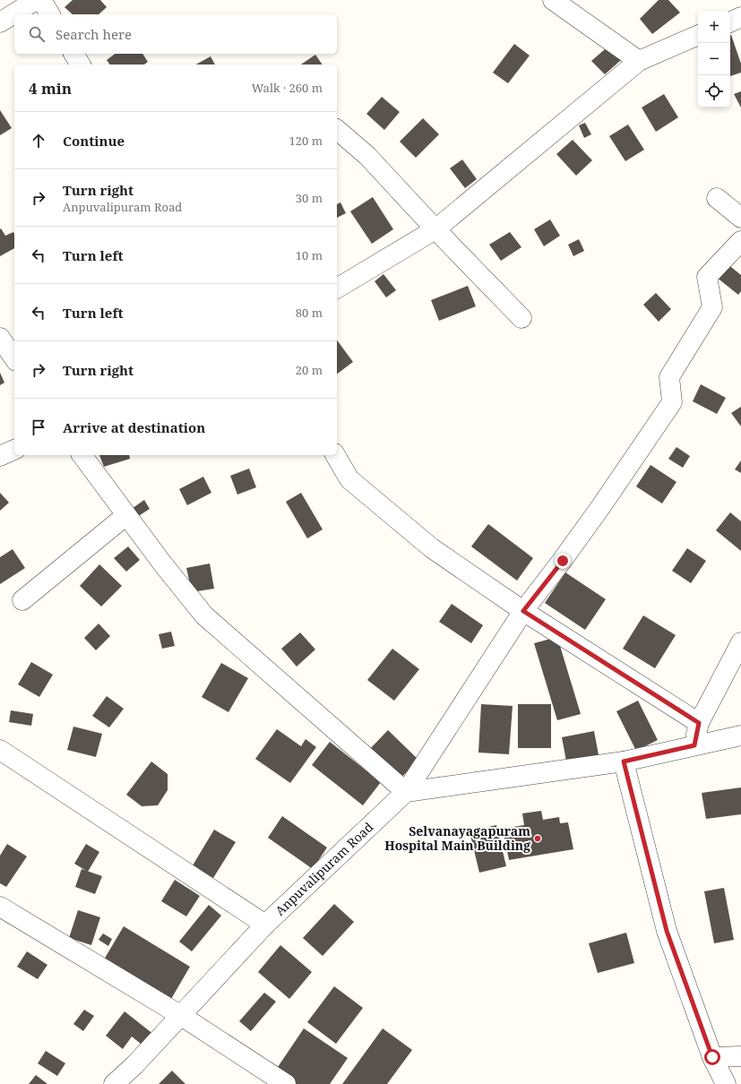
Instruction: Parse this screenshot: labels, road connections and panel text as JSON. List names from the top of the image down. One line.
{"streets":{"street":["Anpuvalipuram Road"]},"places":["Selvanayagapuram Hospital Main Building"],"page":{"map_buttons":["+","−"],"search":"Search here","heading":["4 min","Walk · 260 m"],"list":[["Continue","120 m"],["Turn right","Anpuvalipuram Road","30 m"],["Turn left","10 m"],["Turn left","80 m"],["Turn right","20 m"],"Arrive at destination"]}}
